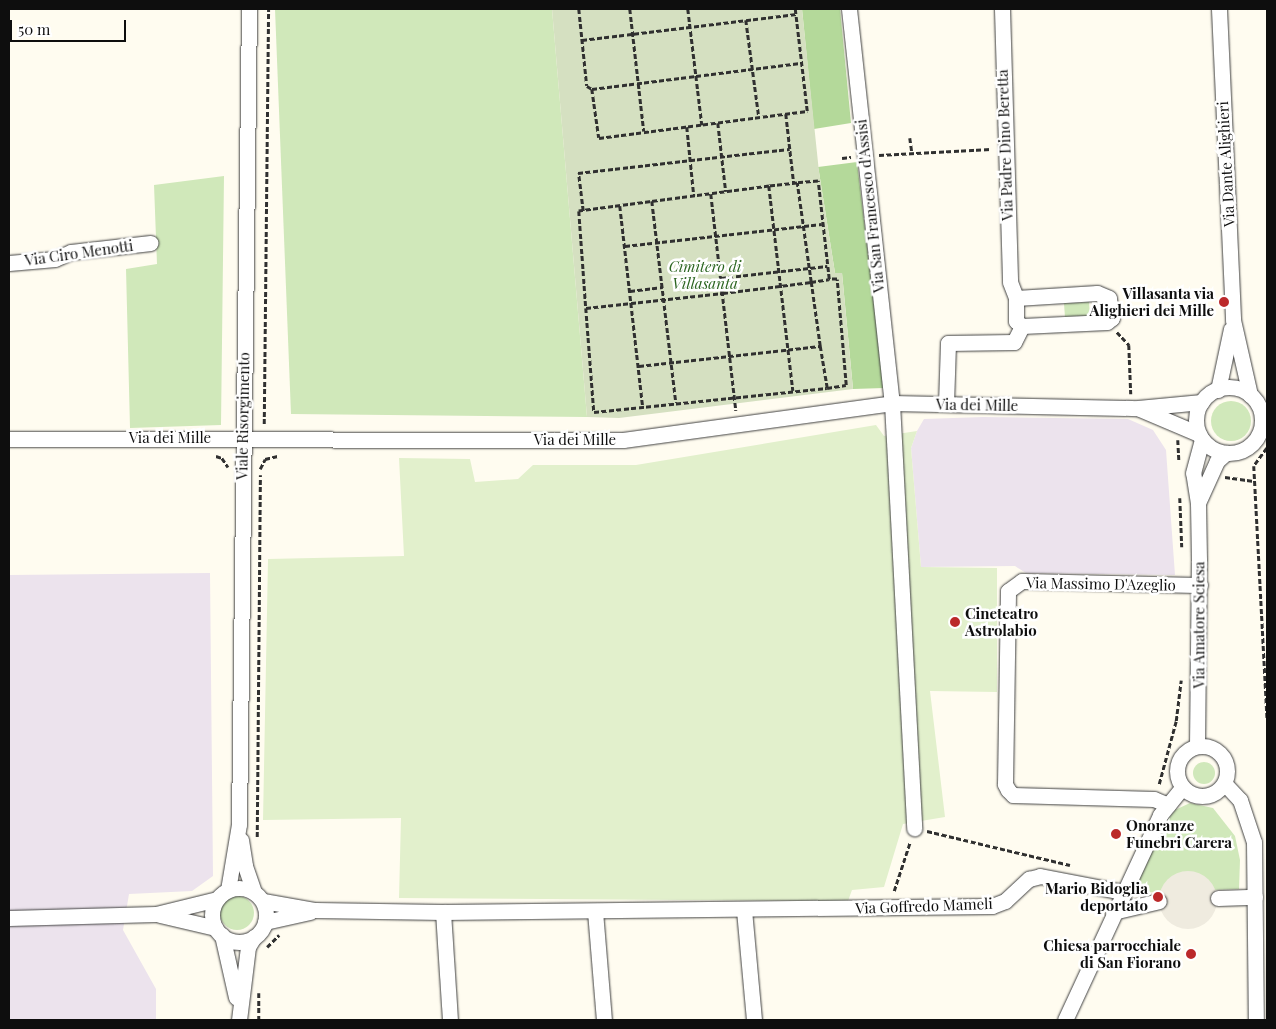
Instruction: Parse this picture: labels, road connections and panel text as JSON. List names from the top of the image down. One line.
{"streets":{"street":["Via Padre Dino Beretta","Via Dante Alighieri","Via San Francesco d'Assisi","Via Ciro Menotti","Via dei Mille","Viale Risorgimento","Via Massimo D'Azeglio","Via Amatore Sciesa","Via Goffredo Mameli"]},"crossings":[["Via Dante Alighieri","Via dei Mille"],["Via Dante Alighieri","Via Amatore Sciesa"],["Via San Francesco d'Assisi","Via dei Mille"],["Via dei Mille","Viale Risorgimento"],["Via dei Mille","Via Amatore Sciesa"],["Viale Risorgimento","Via Goffredo Mameli"],["Via Massimo D'Azeglio","Via Amatore Sciesa"]],"parks":["Cimitero di Villasanta"],"places":["Villasanta via Alighieri dei Mille","Cineteatro Astrolabio","Onoranze Funebri Carera","Mario Bidoglia deportato","Chiesa parrocchiale di San Fiorano"],"scale_bar":"50 m"}
